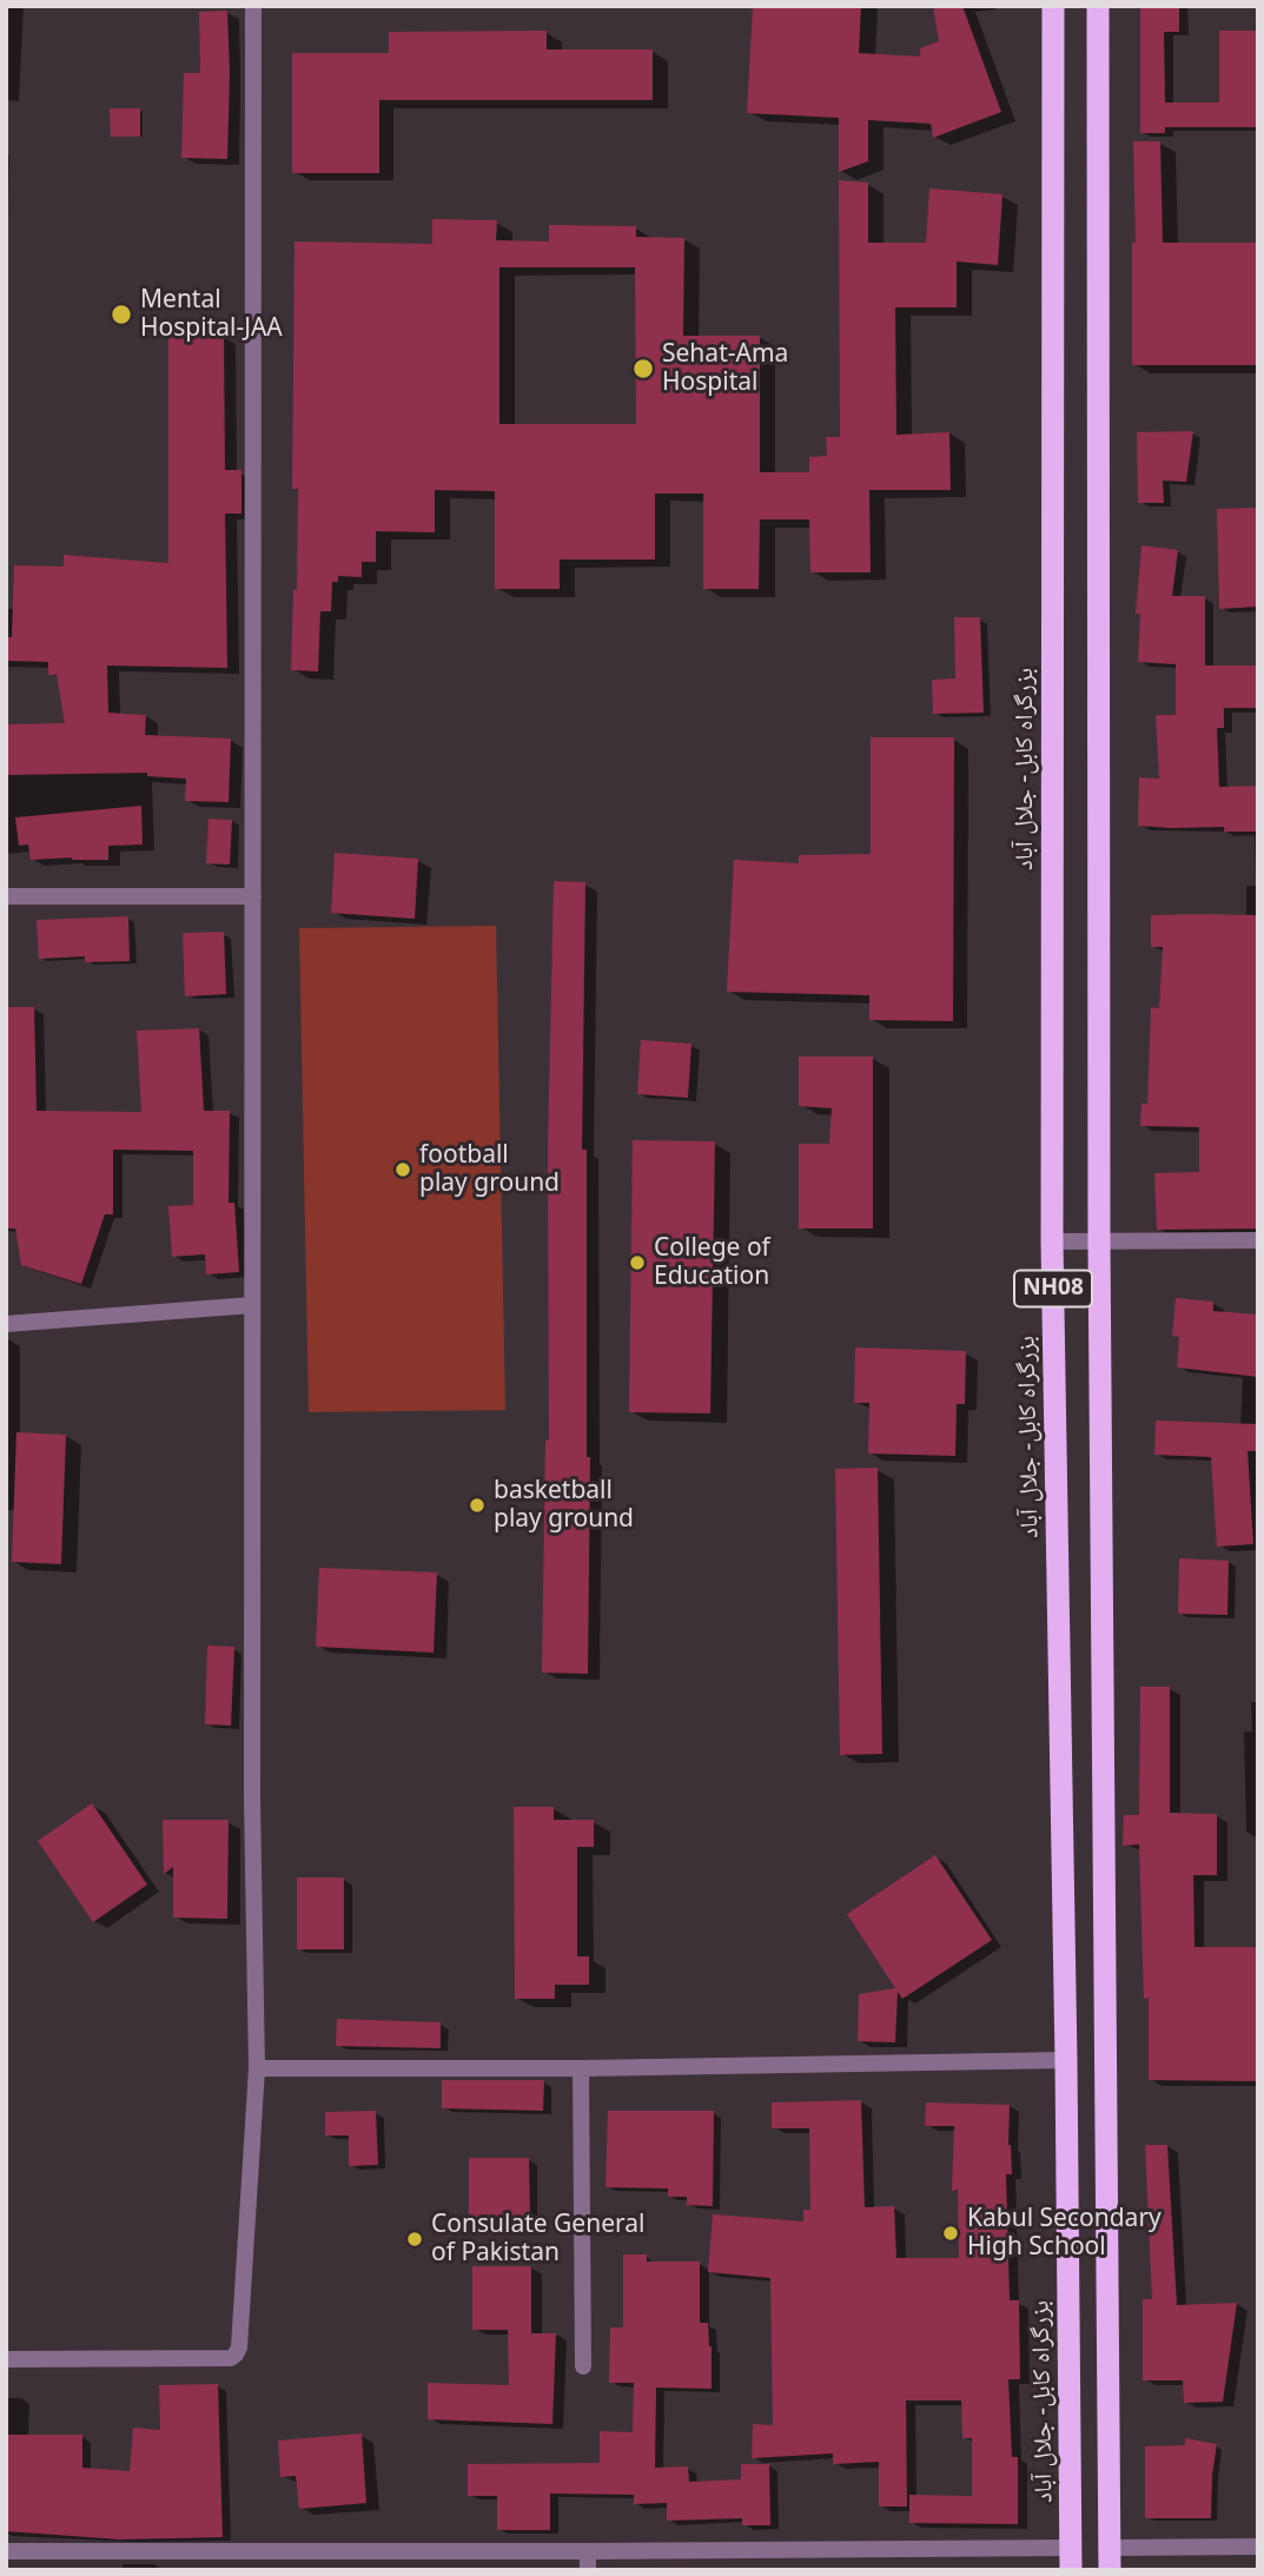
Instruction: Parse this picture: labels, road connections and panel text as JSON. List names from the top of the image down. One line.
{"streets":{"highway":["بزرگراه کابل- جلال آباد","NH08"]},"places":["Mental Hospital-JAA","Sehat-Ama Hospital","football play ground","College of Education","basketball play ground","Kabul Secondary High School","Consulate General of Pakistan"]}
